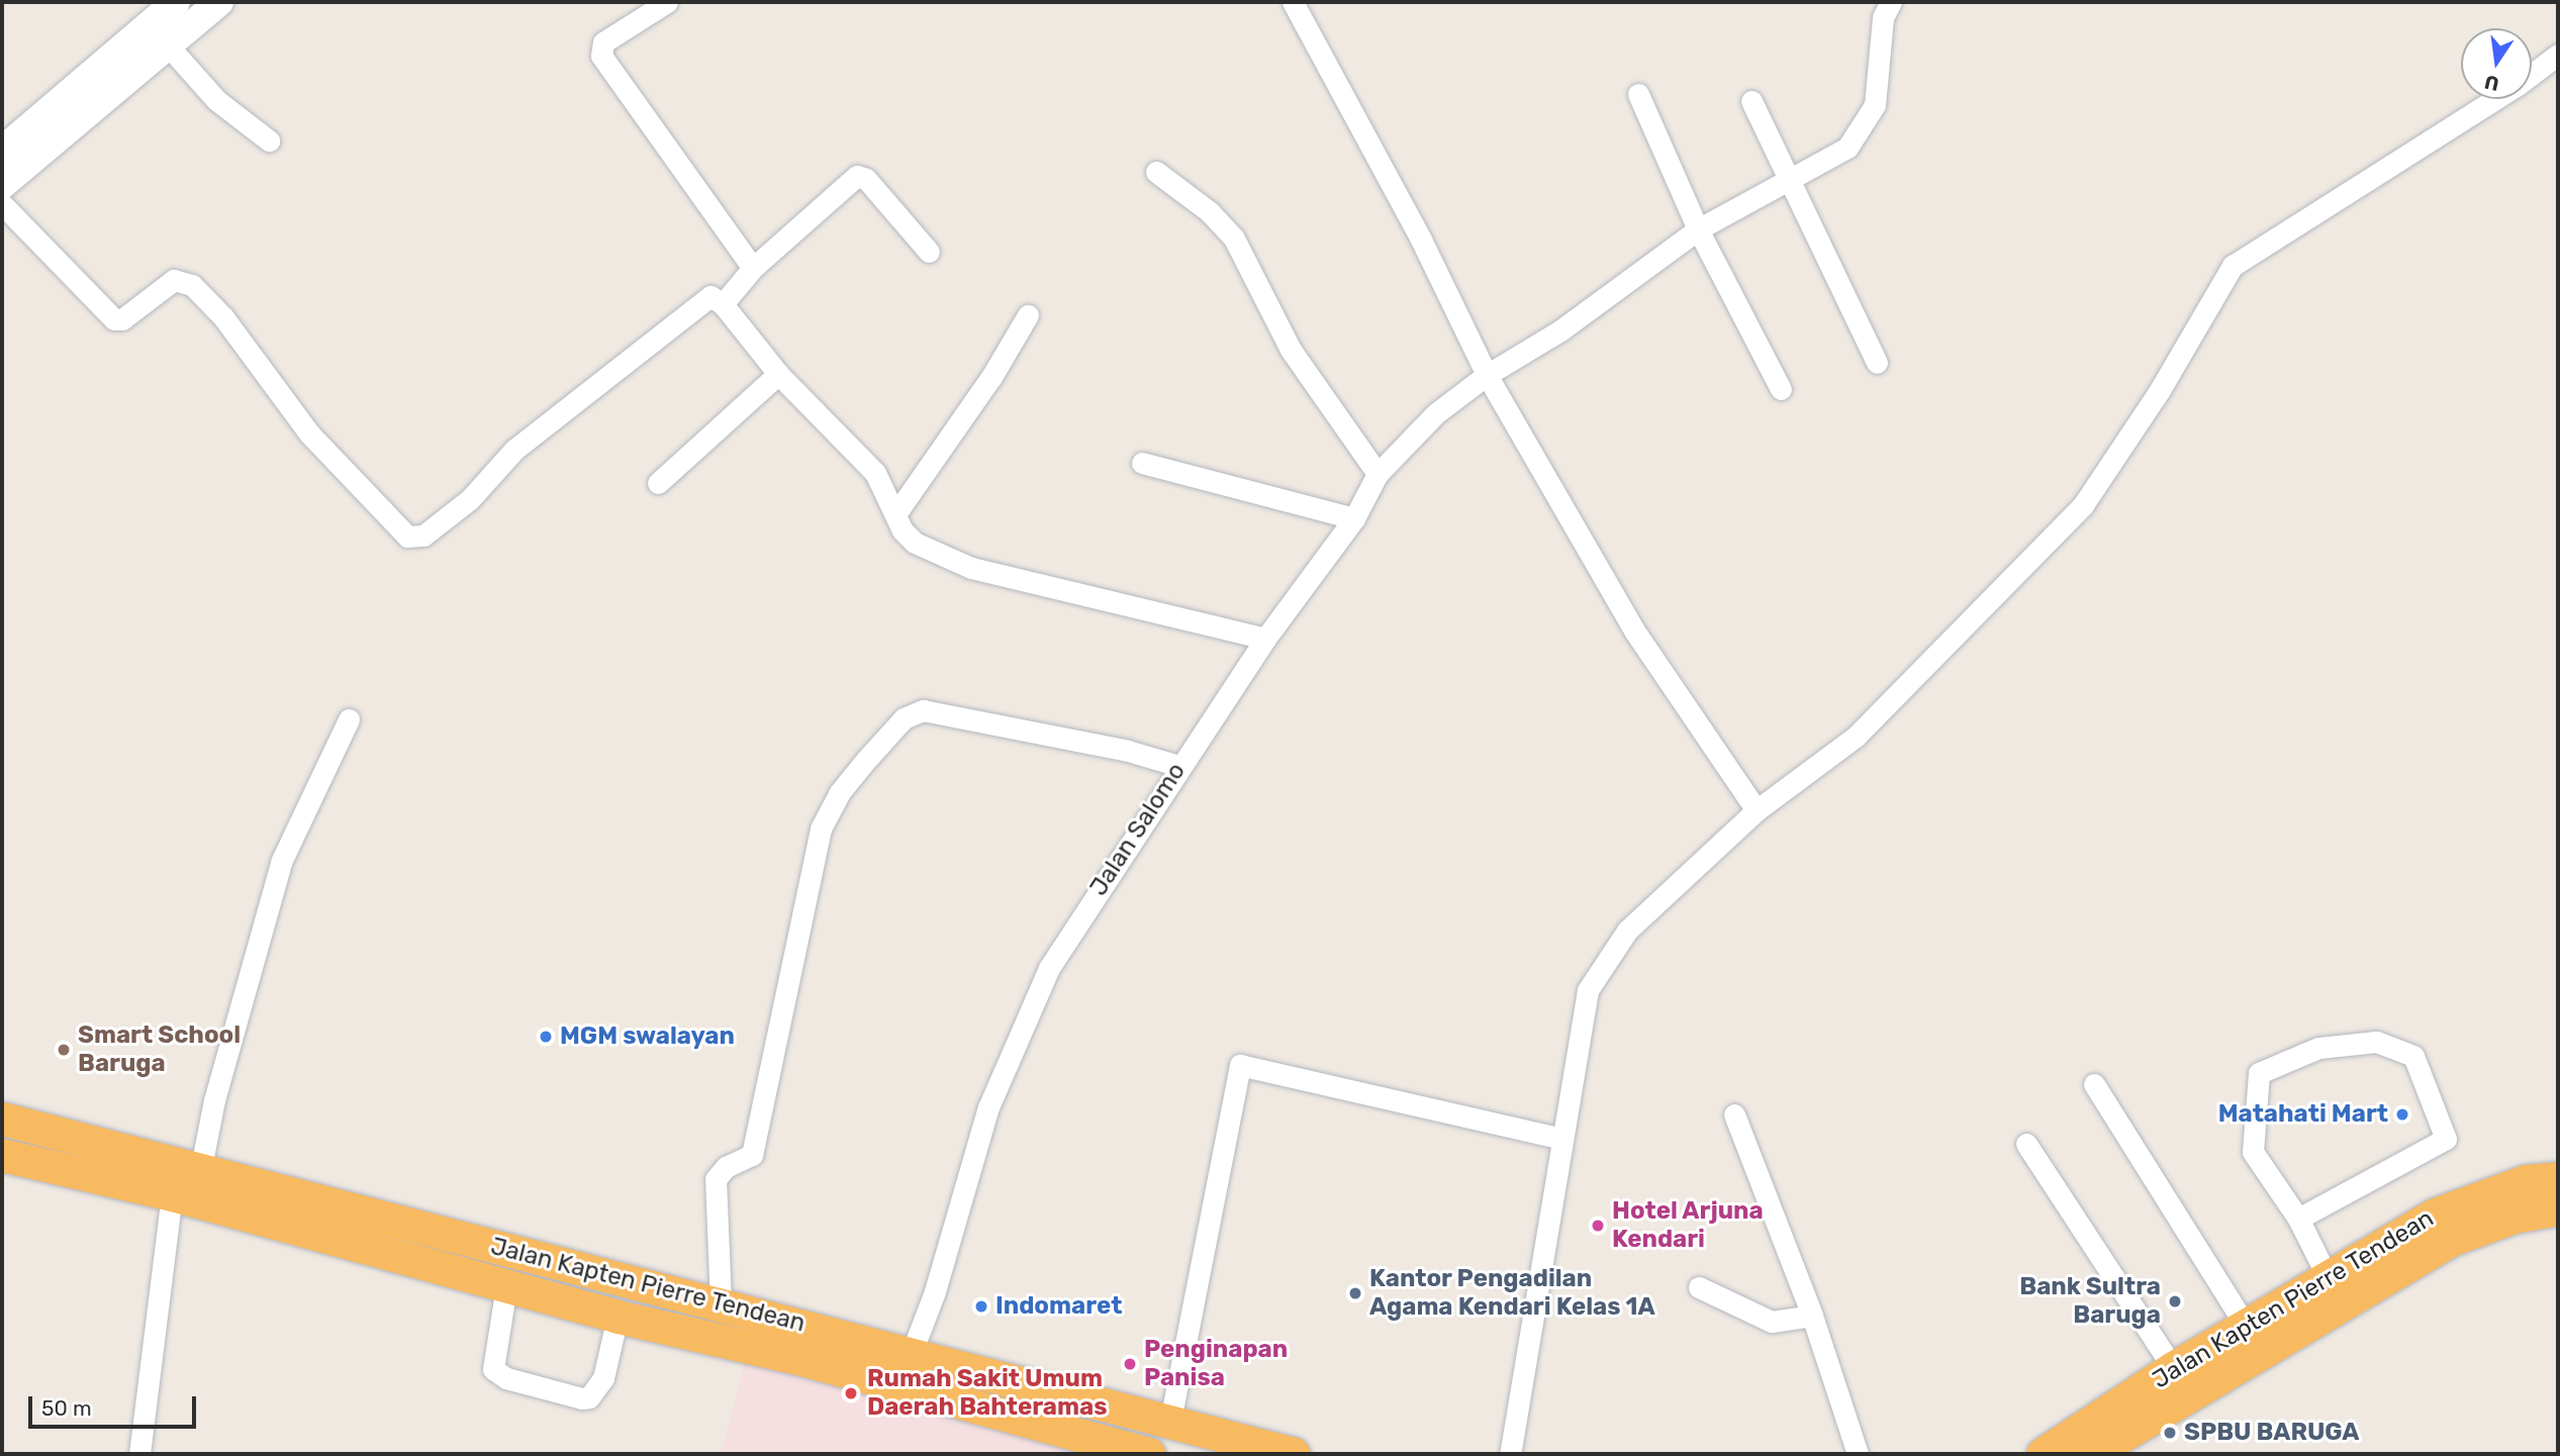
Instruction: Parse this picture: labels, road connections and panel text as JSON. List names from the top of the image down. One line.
{"streets":{"highway":["Jalan Kapten Pierre Tendean"],"street":["Jalan Salomo"]},"crossings":[["Jalan Salomo","Jalan Kapten Pierre Tendean"]],"places":["MGM swalayan","Smart School Baruga","Matahati Mart","Hotel Arjuna Kendari","Kantor Pengadilan Agama Kendari Kelas 1A","Bank Sultra Baruga","Indomaret","Penginapan Panisa","Rumah Sakit Umum Daerah Bahteramas","SPBU BARUGA"],"scale_bar":"50 m","north":"bottom"}
